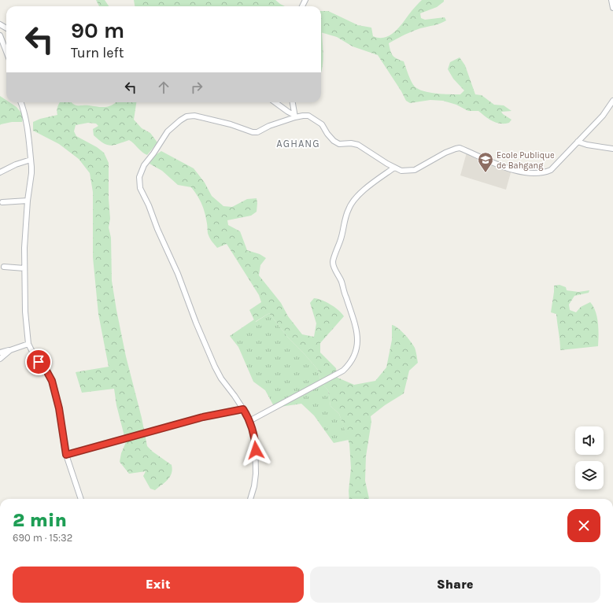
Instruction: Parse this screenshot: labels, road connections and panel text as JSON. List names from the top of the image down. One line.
{"districts":["AGHANG"],"places":{"school or university":["Ecole Publique de Bahgang"]},"page":{"turn":["90 m","Turn left"],"heading":["2 min","690 m · 15:32"],"buttons":["Exit","Share"]}}
